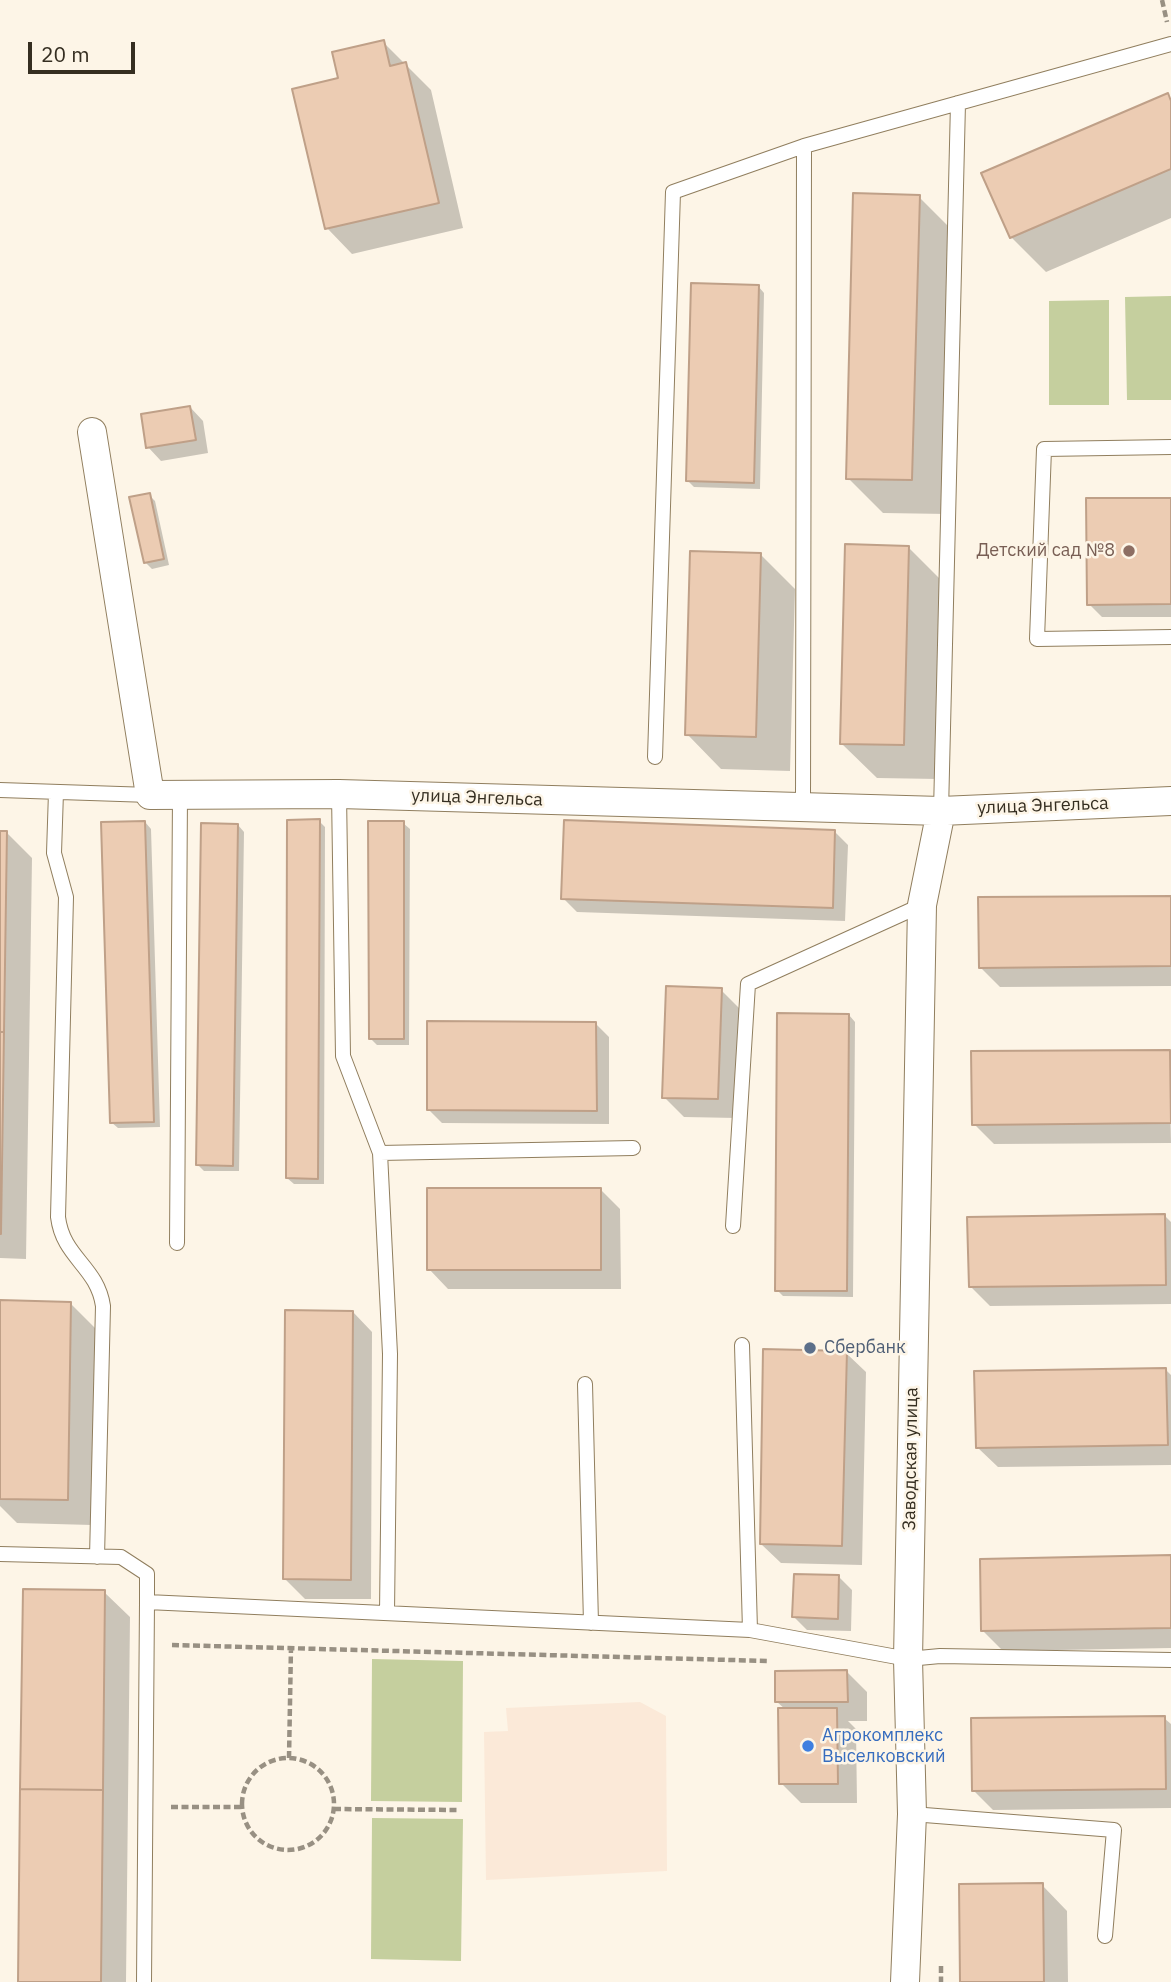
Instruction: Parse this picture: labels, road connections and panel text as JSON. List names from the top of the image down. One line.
{"streets":{"street":["улица Энгельса","Заводская улица"]},"crossings":[["улица Энгельса","Заводская улица"]],"places":["Детский сад №8","Сбербанк","Агрокомплекс Выселковский"],"scale_bar":"20 m"}
